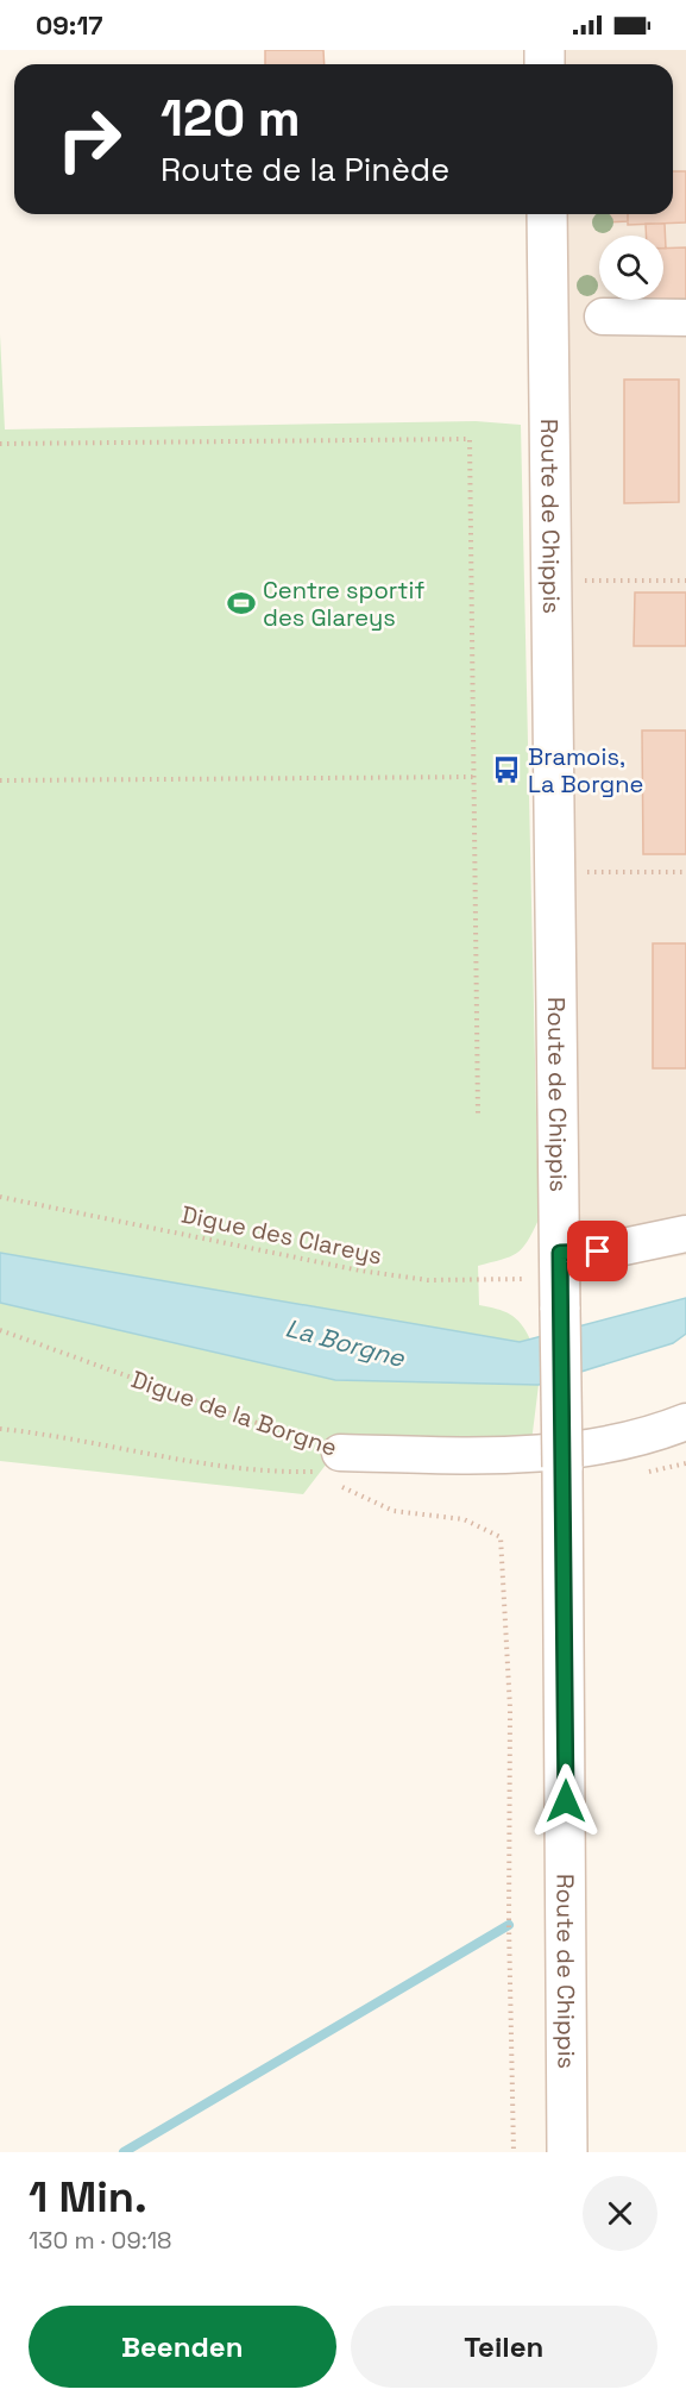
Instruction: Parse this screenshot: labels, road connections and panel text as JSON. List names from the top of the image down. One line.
{"streets":{"street":["Route de Chippis","Digue de la Borgne"],"path":["Digue des Clareys"]},"crossings":[["Route de Chippis","Digue des Clareys"]],"water":["La Borgne"],"places":{"sports":["Centre sportif des Glareys"],"bus stop":["Bramois, La Borgne"]},"page":{"status":"09:17","turn":["120 m","Route de la Pinède"],"heading":["1 Min.","130 m · 09:18"],"buttons":["Beenden","Teilen"]}}
